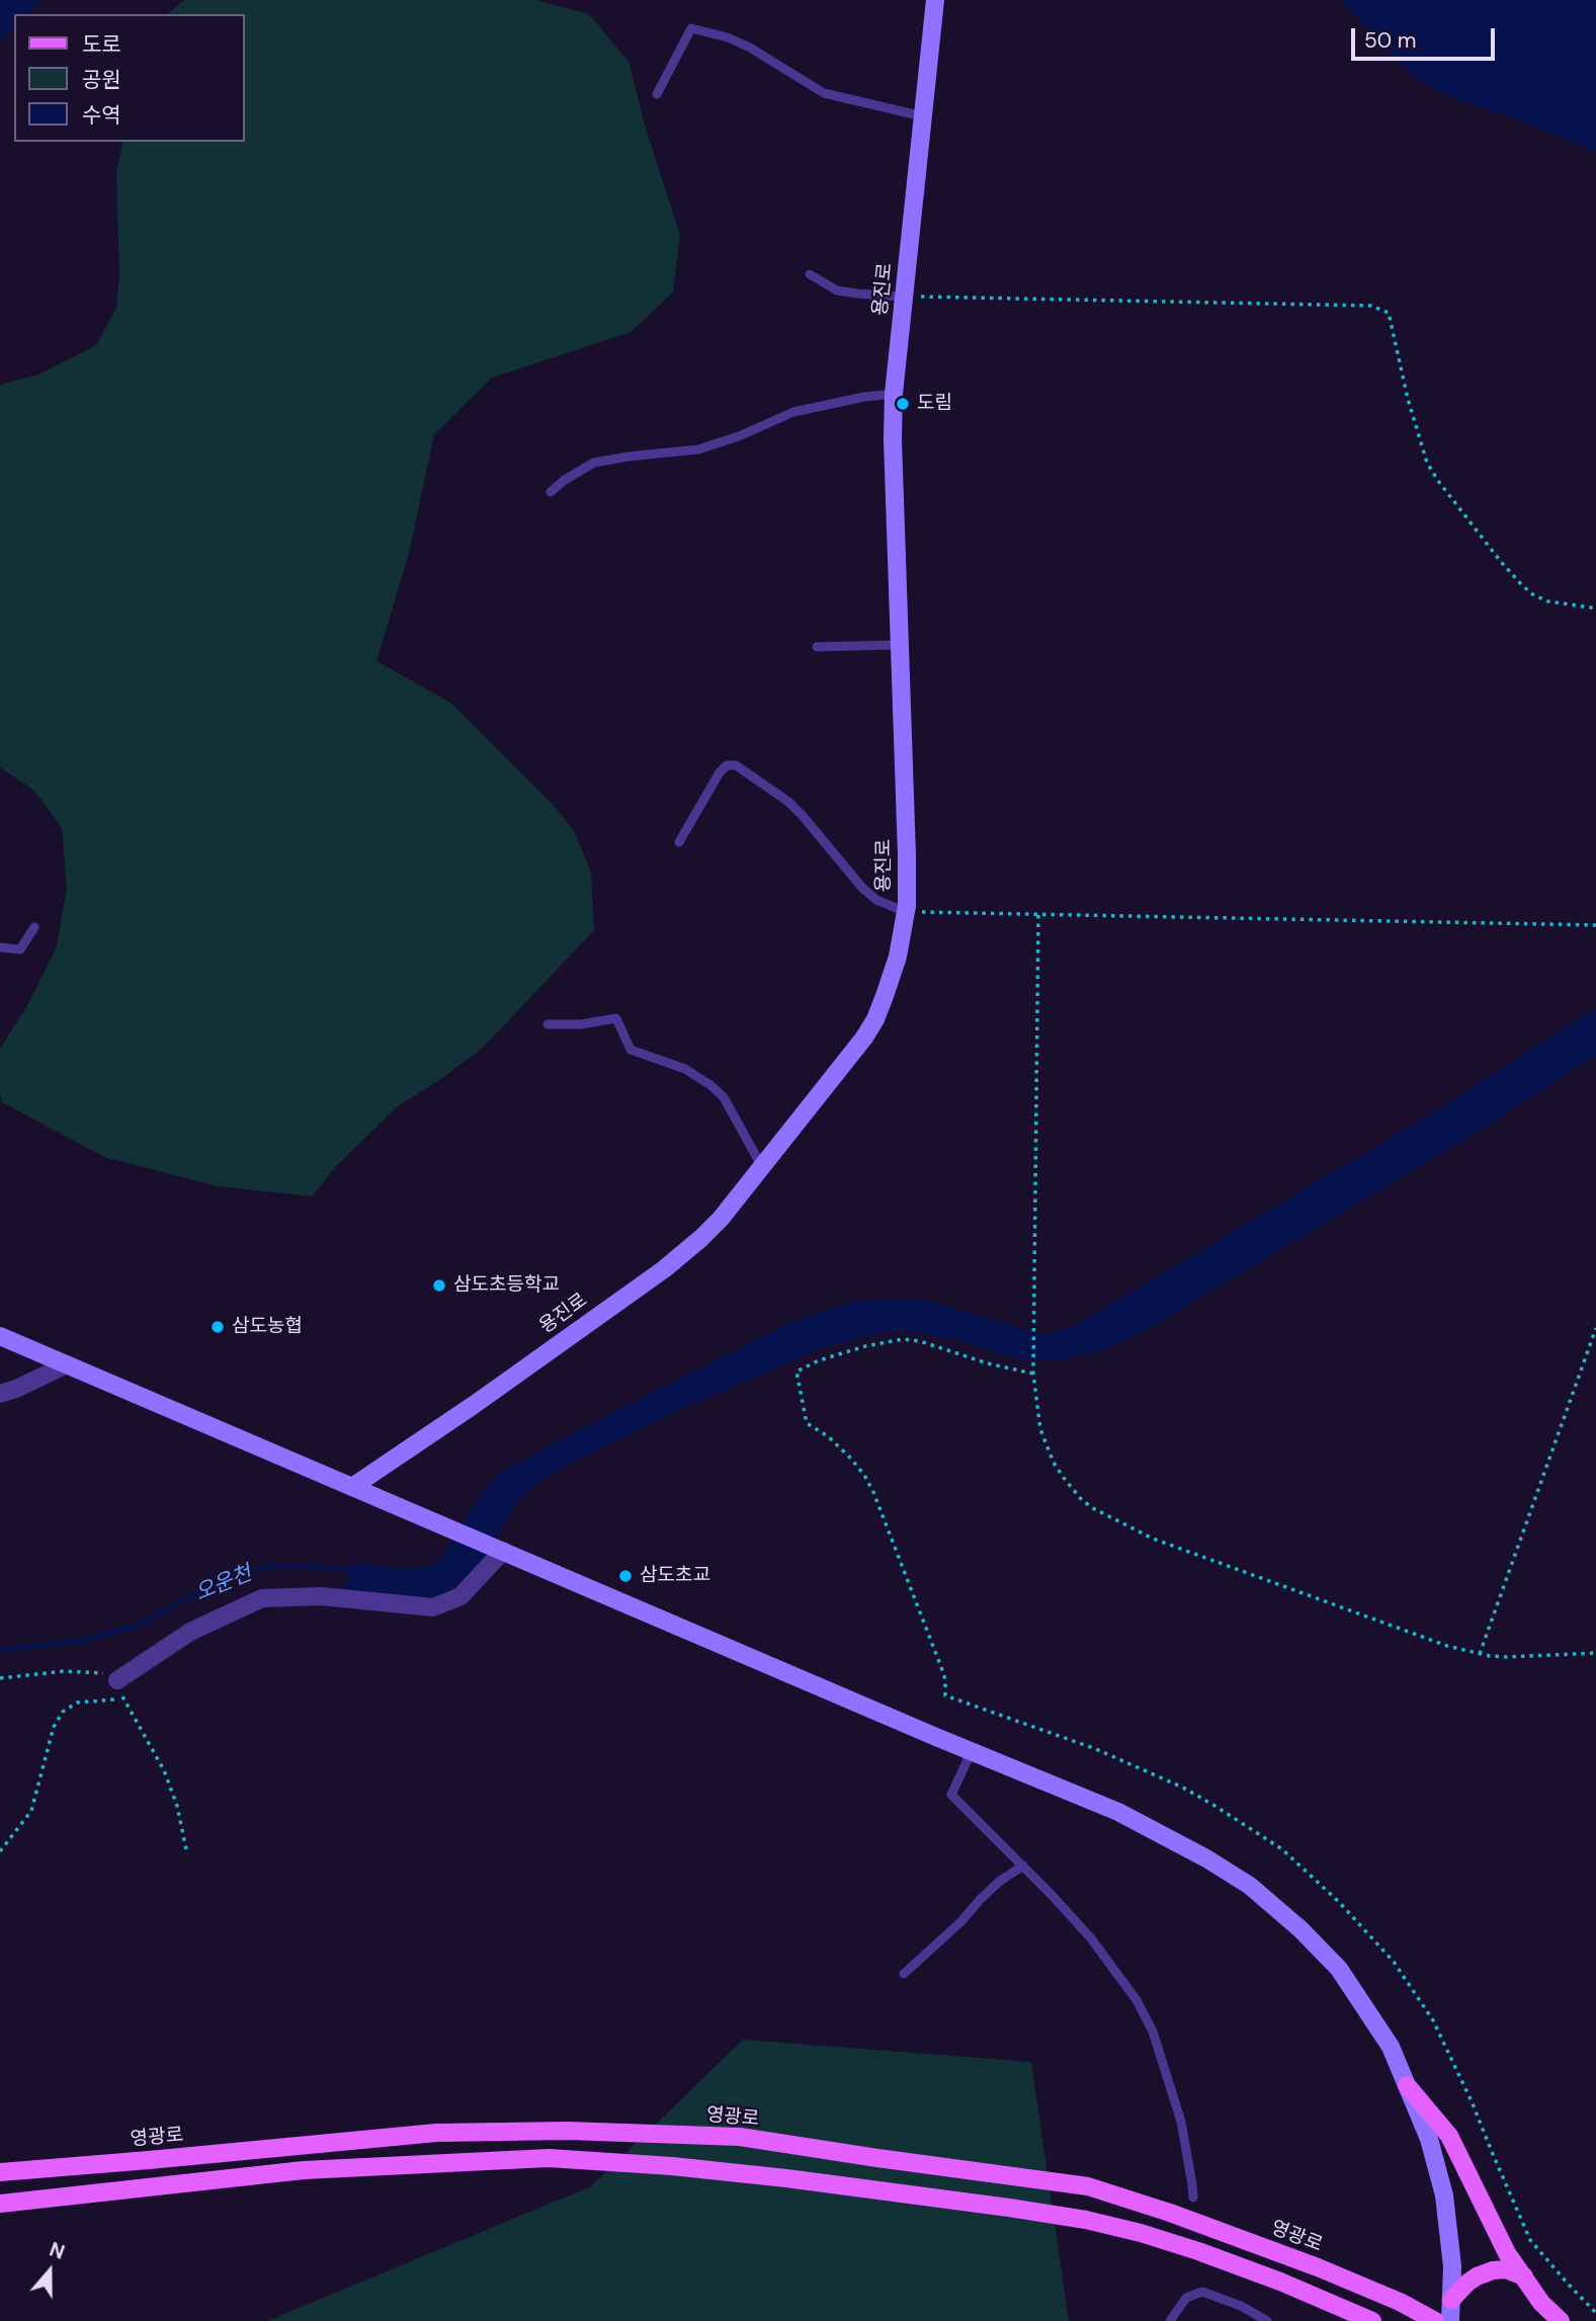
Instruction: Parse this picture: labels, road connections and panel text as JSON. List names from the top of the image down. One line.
{"streets":{"main road":["용진로","영광로"]},"water":["오운천"],"places":["도림","삼도초등학교","삼도농협","삼도초교"],"legend":["도로","공원","수역"],"scale_bar":"50 m","north":"top"}
